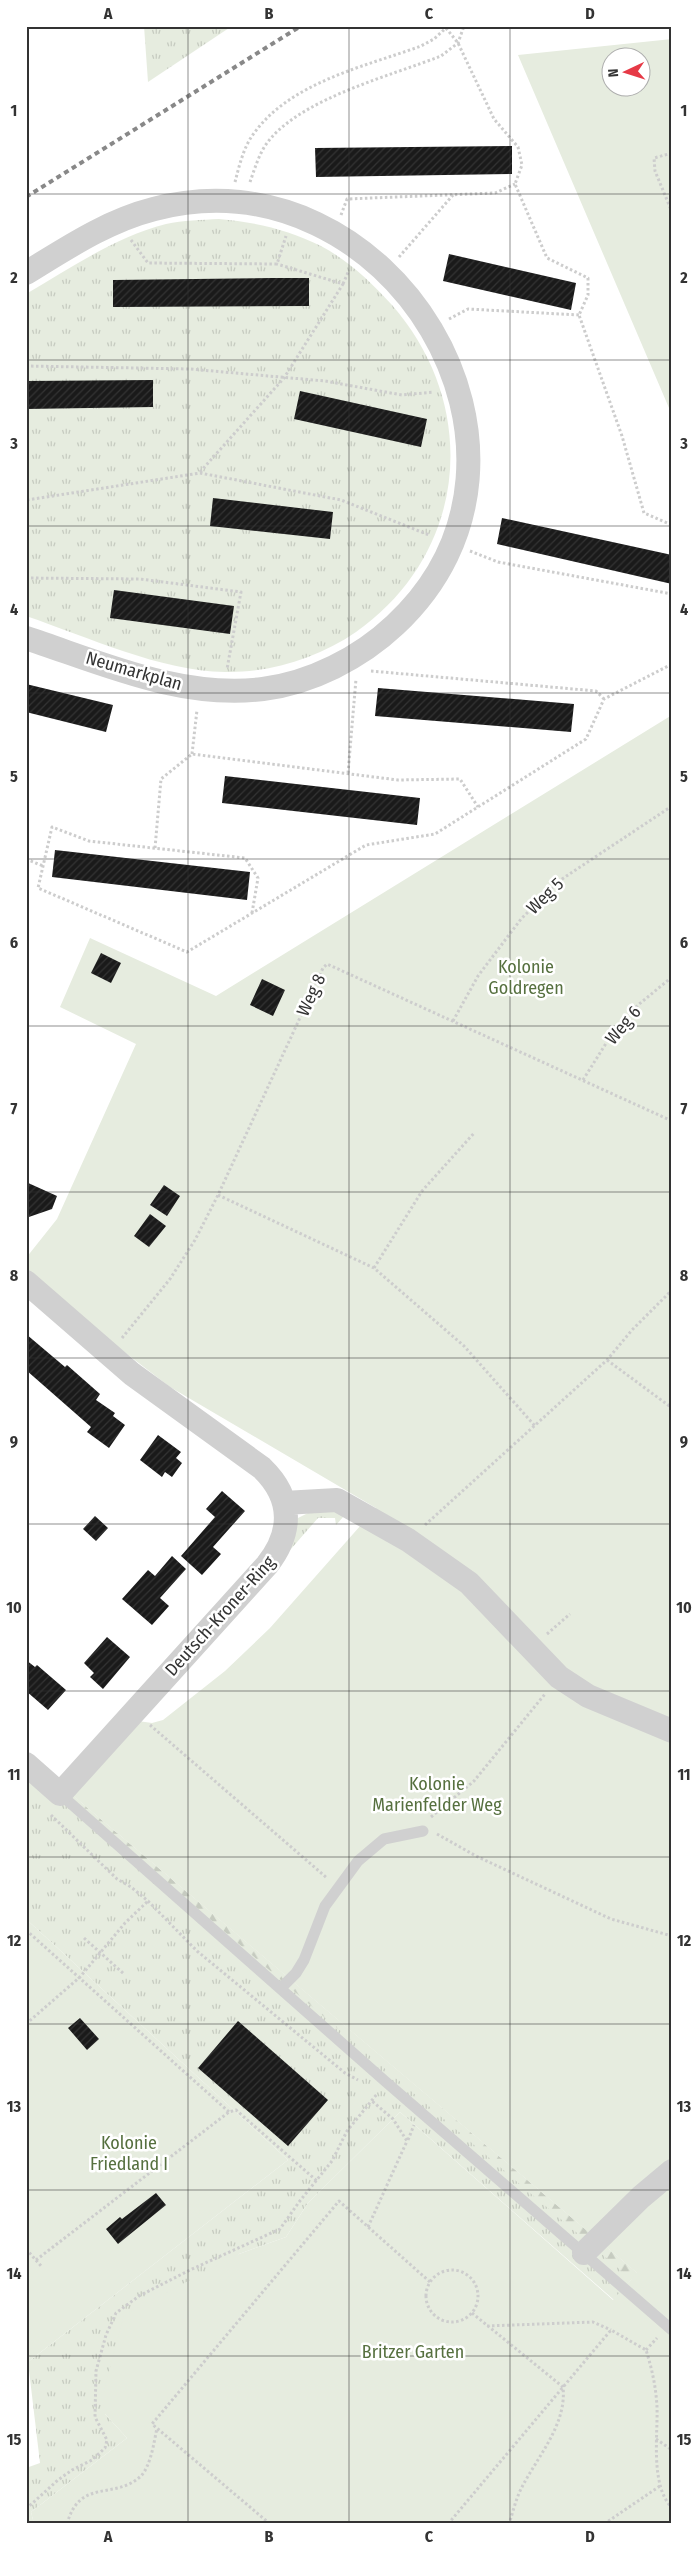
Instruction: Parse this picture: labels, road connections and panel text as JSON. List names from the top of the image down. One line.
{"streets":{"street":["Neumarkplan","Deutsch-Kroner-Ring"],"path":["Weg 5","Weg 8","Weg 6"]},"crossings":[["Weg 5","Weg 8"],["Weg 8","Weg 6"],["Weg 8","Deutsch-Kroner-Ring"]],"parks":["Kolonie Goldregen","Kolonie Marienfelder Weg","Kolonie Friedland I","Britzer Garten"],"north":"left","grid":{"columns":["A","B","C","D"],"rows":["1","2","3","4","5","6","7","8","9","10","11","12","13","14","15"]}}
